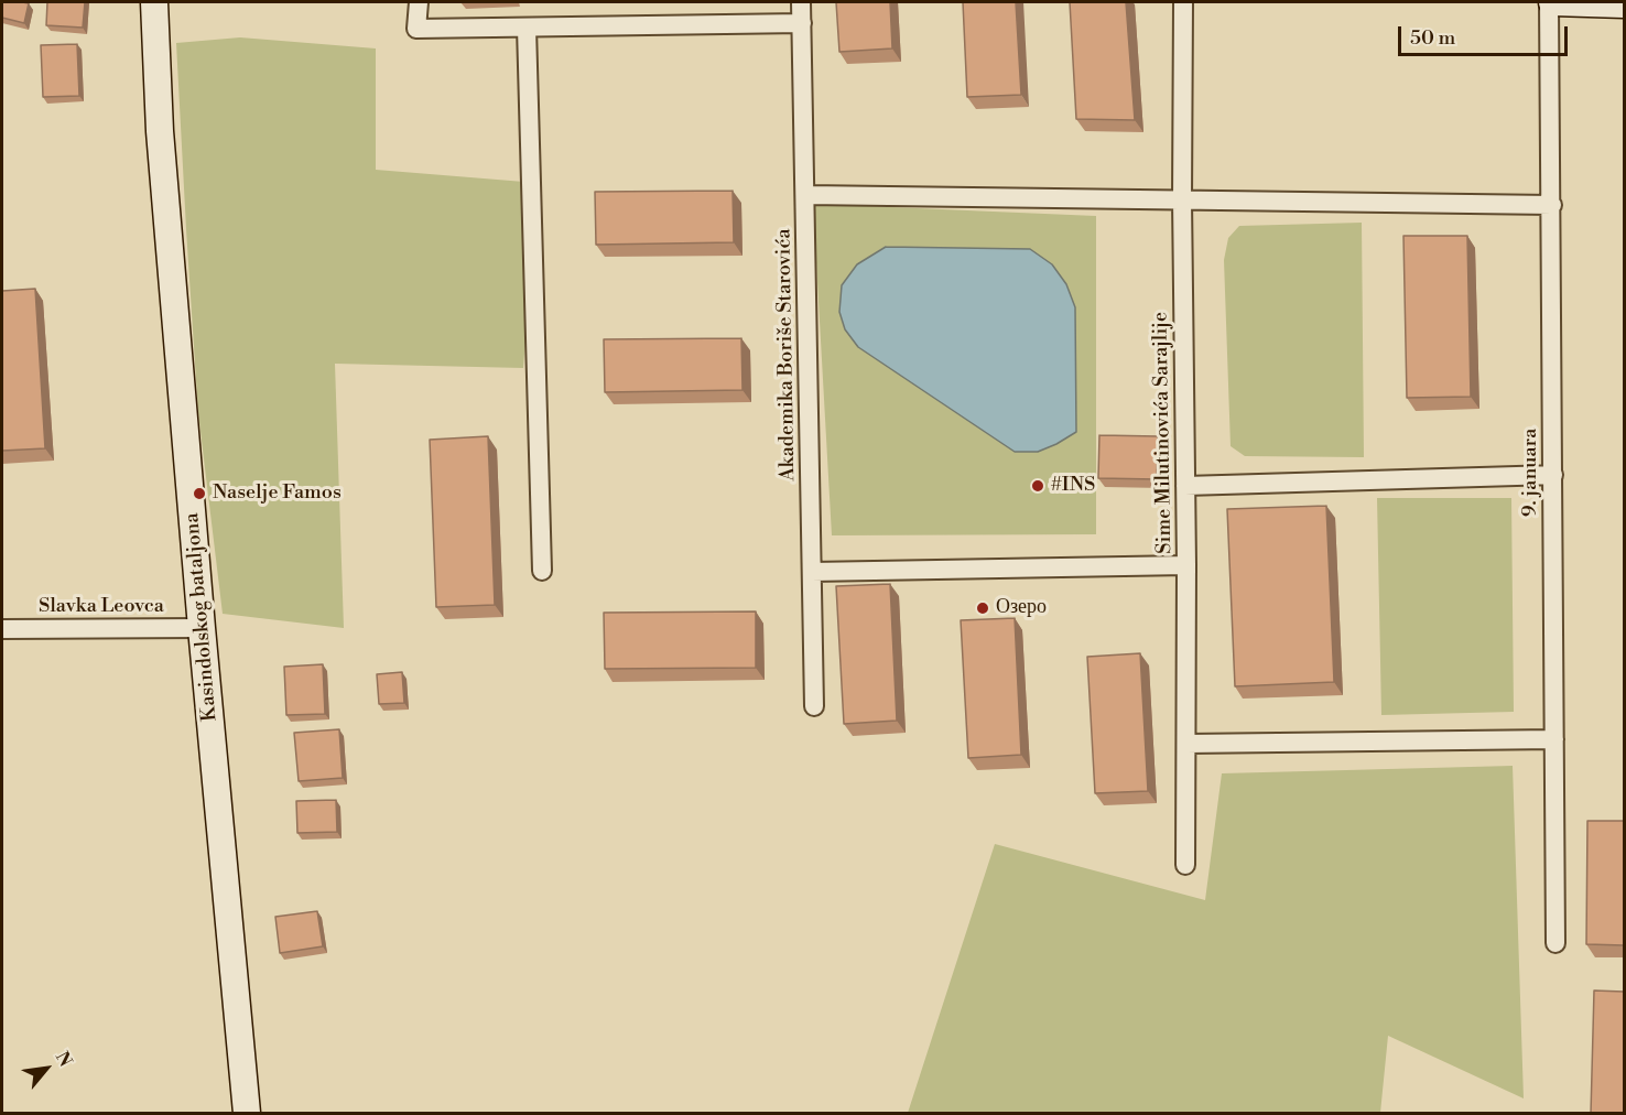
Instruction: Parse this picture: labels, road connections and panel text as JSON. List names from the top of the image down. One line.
{"streets":{"street":["Akademika Boriše Starovića","Sime Milutinovića Sarajlije","9. januara","Slavka Leovca","Kasindolskog bataljona"]},"crossings":[["Slavka Leovca","Kasindolskog bataljona"]],"places":["#INS","Naselje Famos","Озеро"],"scale_bar":"50 m","north":"top right"}
